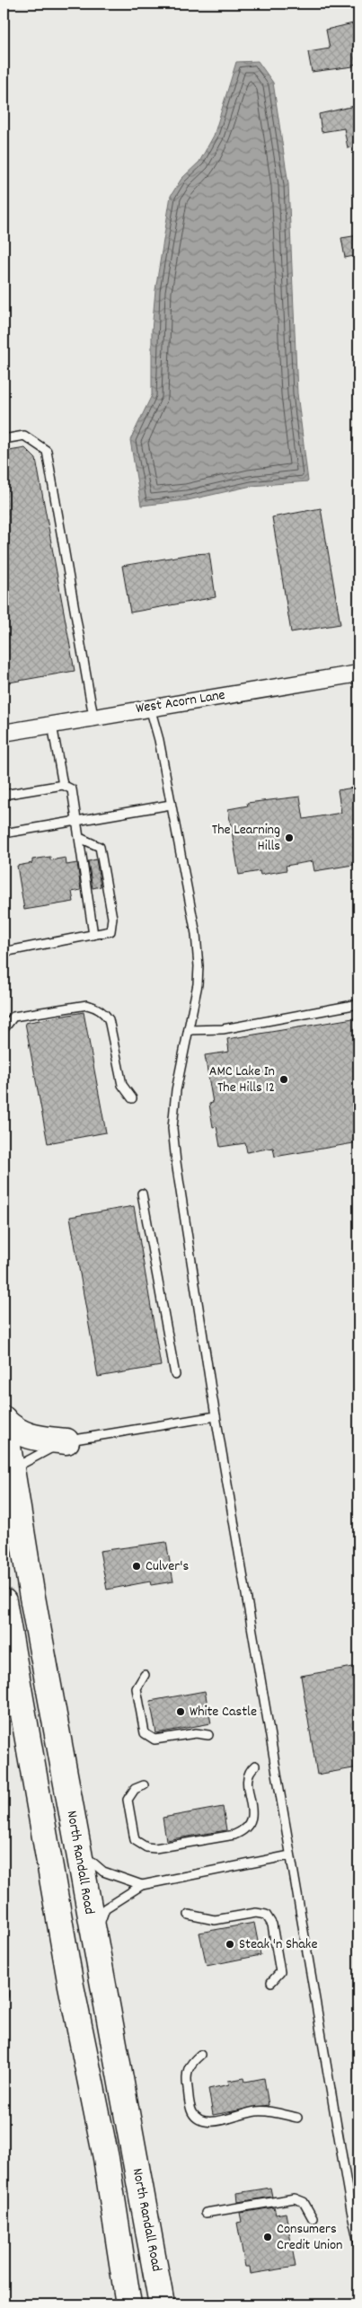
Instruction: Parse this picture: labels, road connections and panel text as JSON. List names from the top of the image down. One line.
{"streets":{"main road":["North Randall Road"],"street":["West Acorn Lane"]},"places":["The Learning Hills","AMC Lake In The Hills 12","Culver's","White Castle","Steak 'n Shake","Consumers Credit Union"]}
